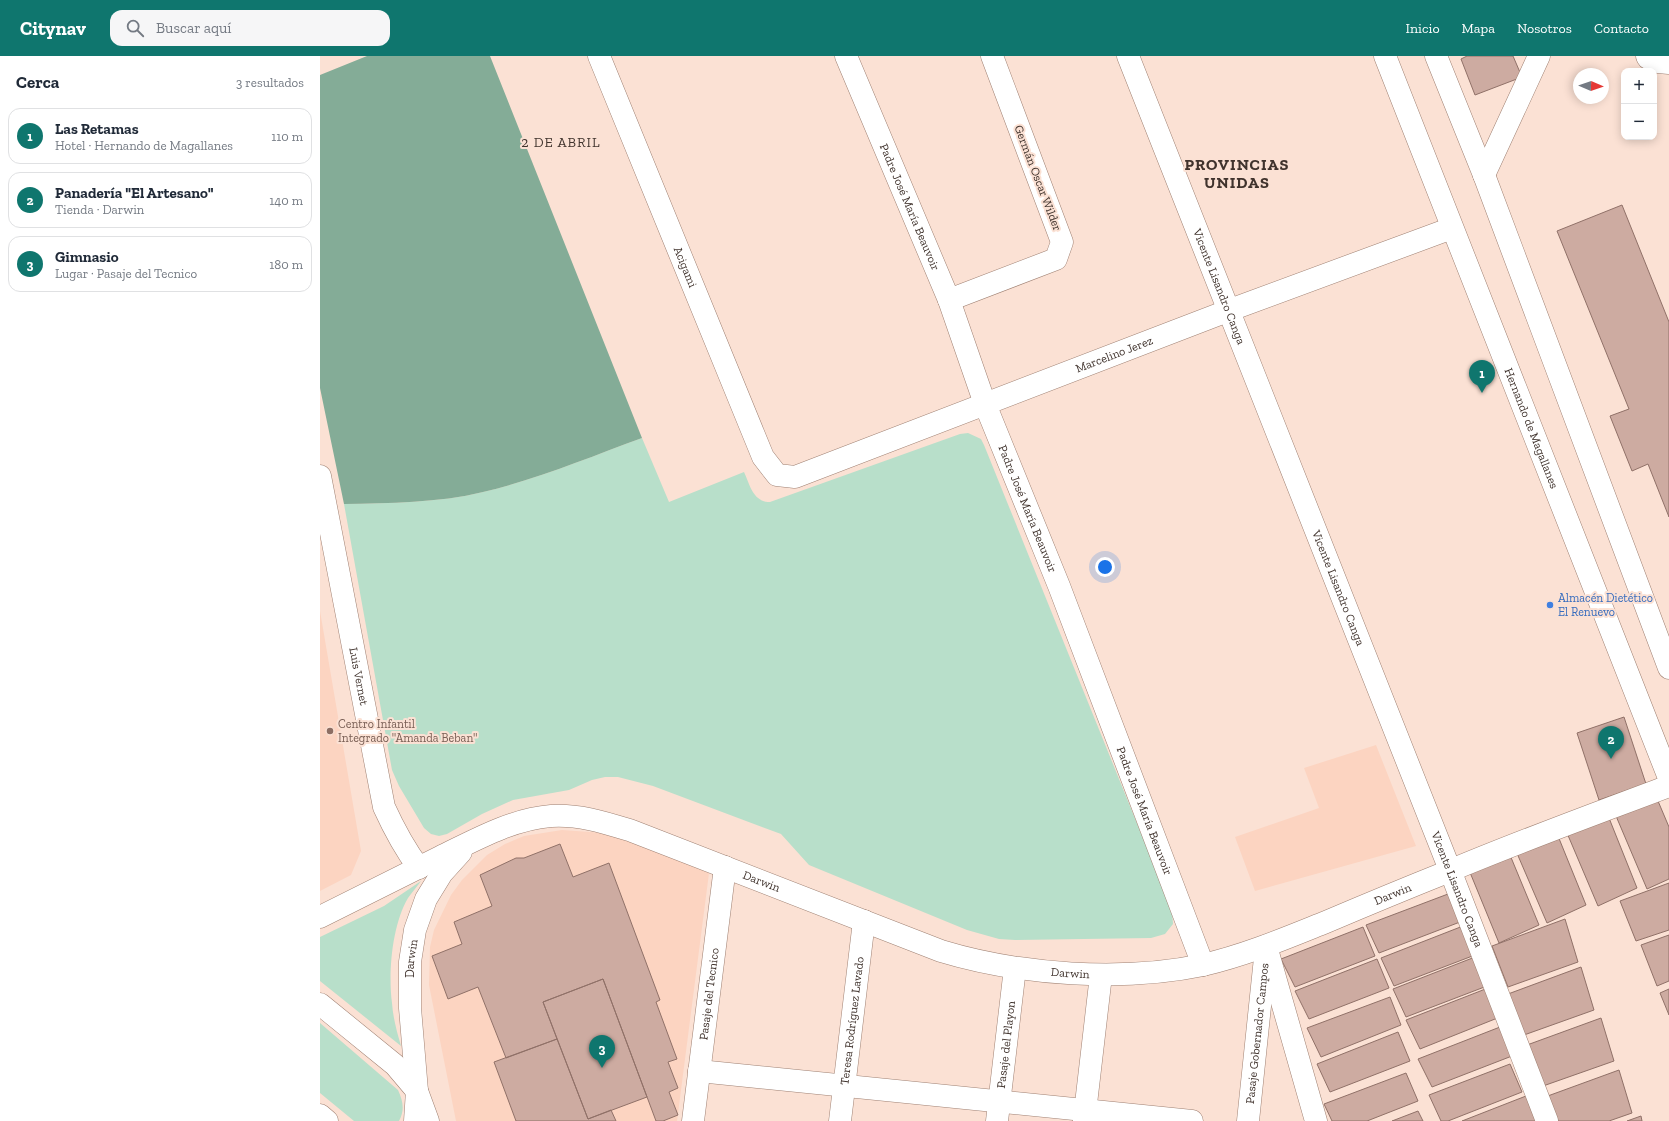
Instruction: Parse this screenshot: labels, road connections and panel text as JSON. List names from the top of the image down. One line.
{"streets":{"street":["Germán Oscar Wilder","Padre José María Beauvoir","Acigami","Vicente Lisandro Canga","Marcelino Jerez","Hernando de Magallanes","Luis Vernet","Darwin","Pasaje del Tecnico","Teresa Rodríguez Lavado","Pasaje Gobernador Campos","Pasaje del Playon"]},"crossings":[["Germán Oscar Wilder","Padre José María Beauvoir"],["Padre José María Beauvoir","Marcelino Jerez"],["Padre José María Beauvoir","Darwin"],["Acigami","Marcelino Jerez"],["Vicente Lisandro Canga","Marcelino Jerez"],["Vicente Lisandro Canga","Darwin"],["Marcelino Jerez","Hernando de Magallanes"],["Luis Vernet","Darwin"],["Darwin","Pasaje del Tecnico"],["Darwin","Teresa Rodríguez Lavado"],["Darwin","Pasaje Gobernador Campos"],["Darwin","Pasaje del Playon"]],"districts":["2 DE ABRIL","PROVINCIAS UNIDAS"],"places":["Almacén Dietético El Renuevo","Centro Infantil Integrado \"Amanda Beban\""],"north":"right","page":{"header":"Citynav","search":"Buscar aquí","nav":["Inicio","Mapa","Nosotros","Contacto"],"heading":["Cerca","3 resultados"],"map_buttons":["+","−"],"list":[{"mark":"1","name":"Las Retamas","note":"Hotel · Hernando de Magallanes","value":"110 m"},{"mark":"2","name":"Panadería \"El Artesano\"","note":"Tienda · Darwin","value":"140 m"},{"mark":"3","name":"Gimnasio","note":"Lugar · Pasaje del Tecnico","value":"180 m"}],"pins":["1","2","3"]}}
